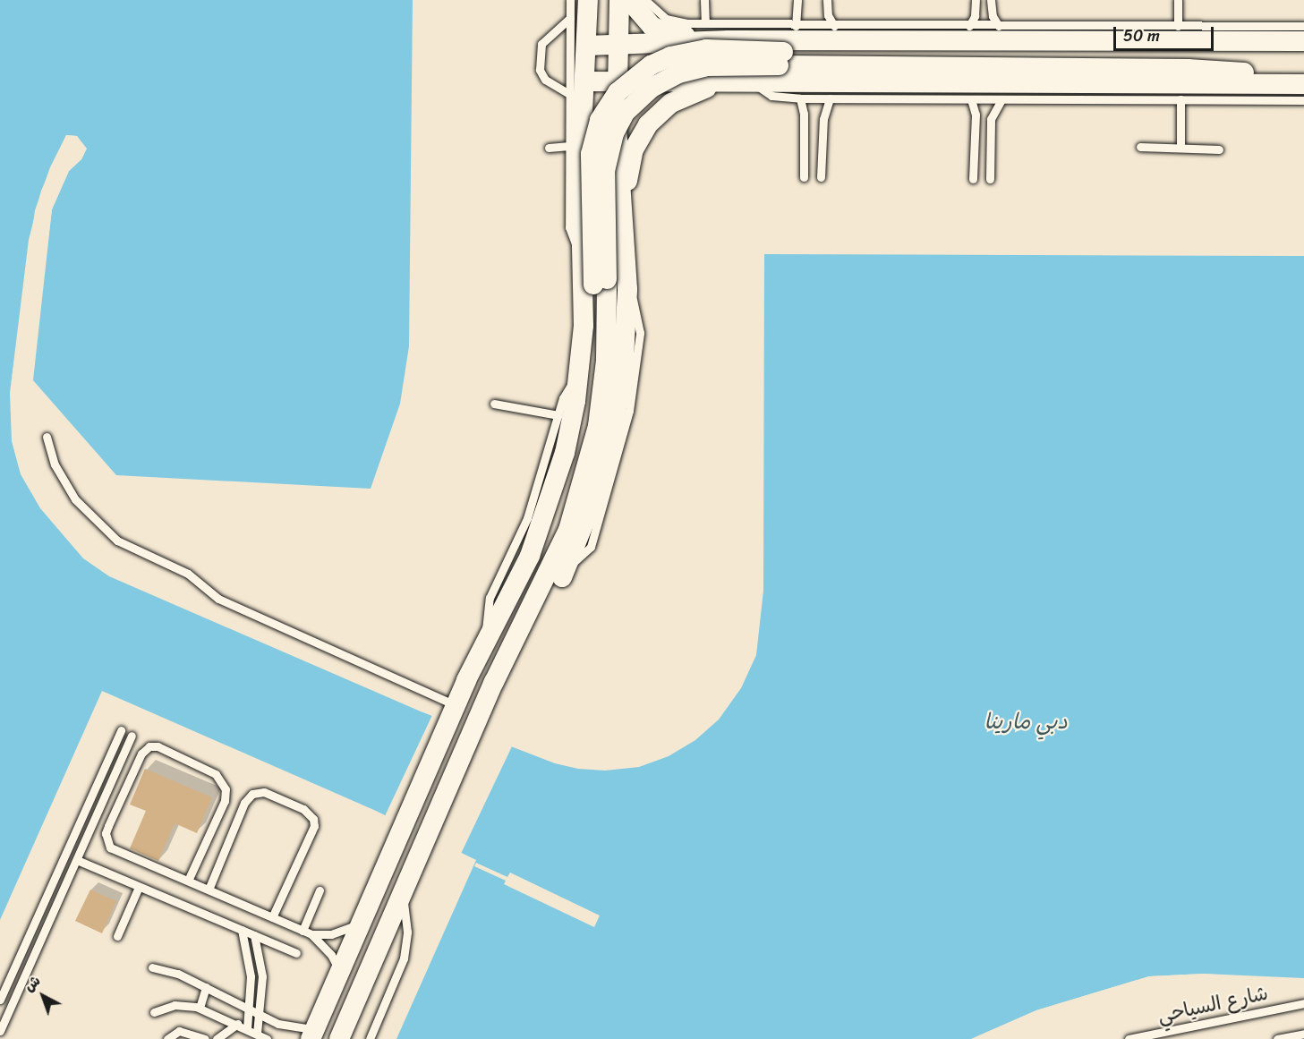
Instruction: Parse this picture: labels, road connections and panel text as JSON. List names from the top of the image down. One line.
{"streets":{"lane":["شارع السياحي"]},"water":["دبي مارينا"],"scale_bar":"50 m","north":"top left"}
